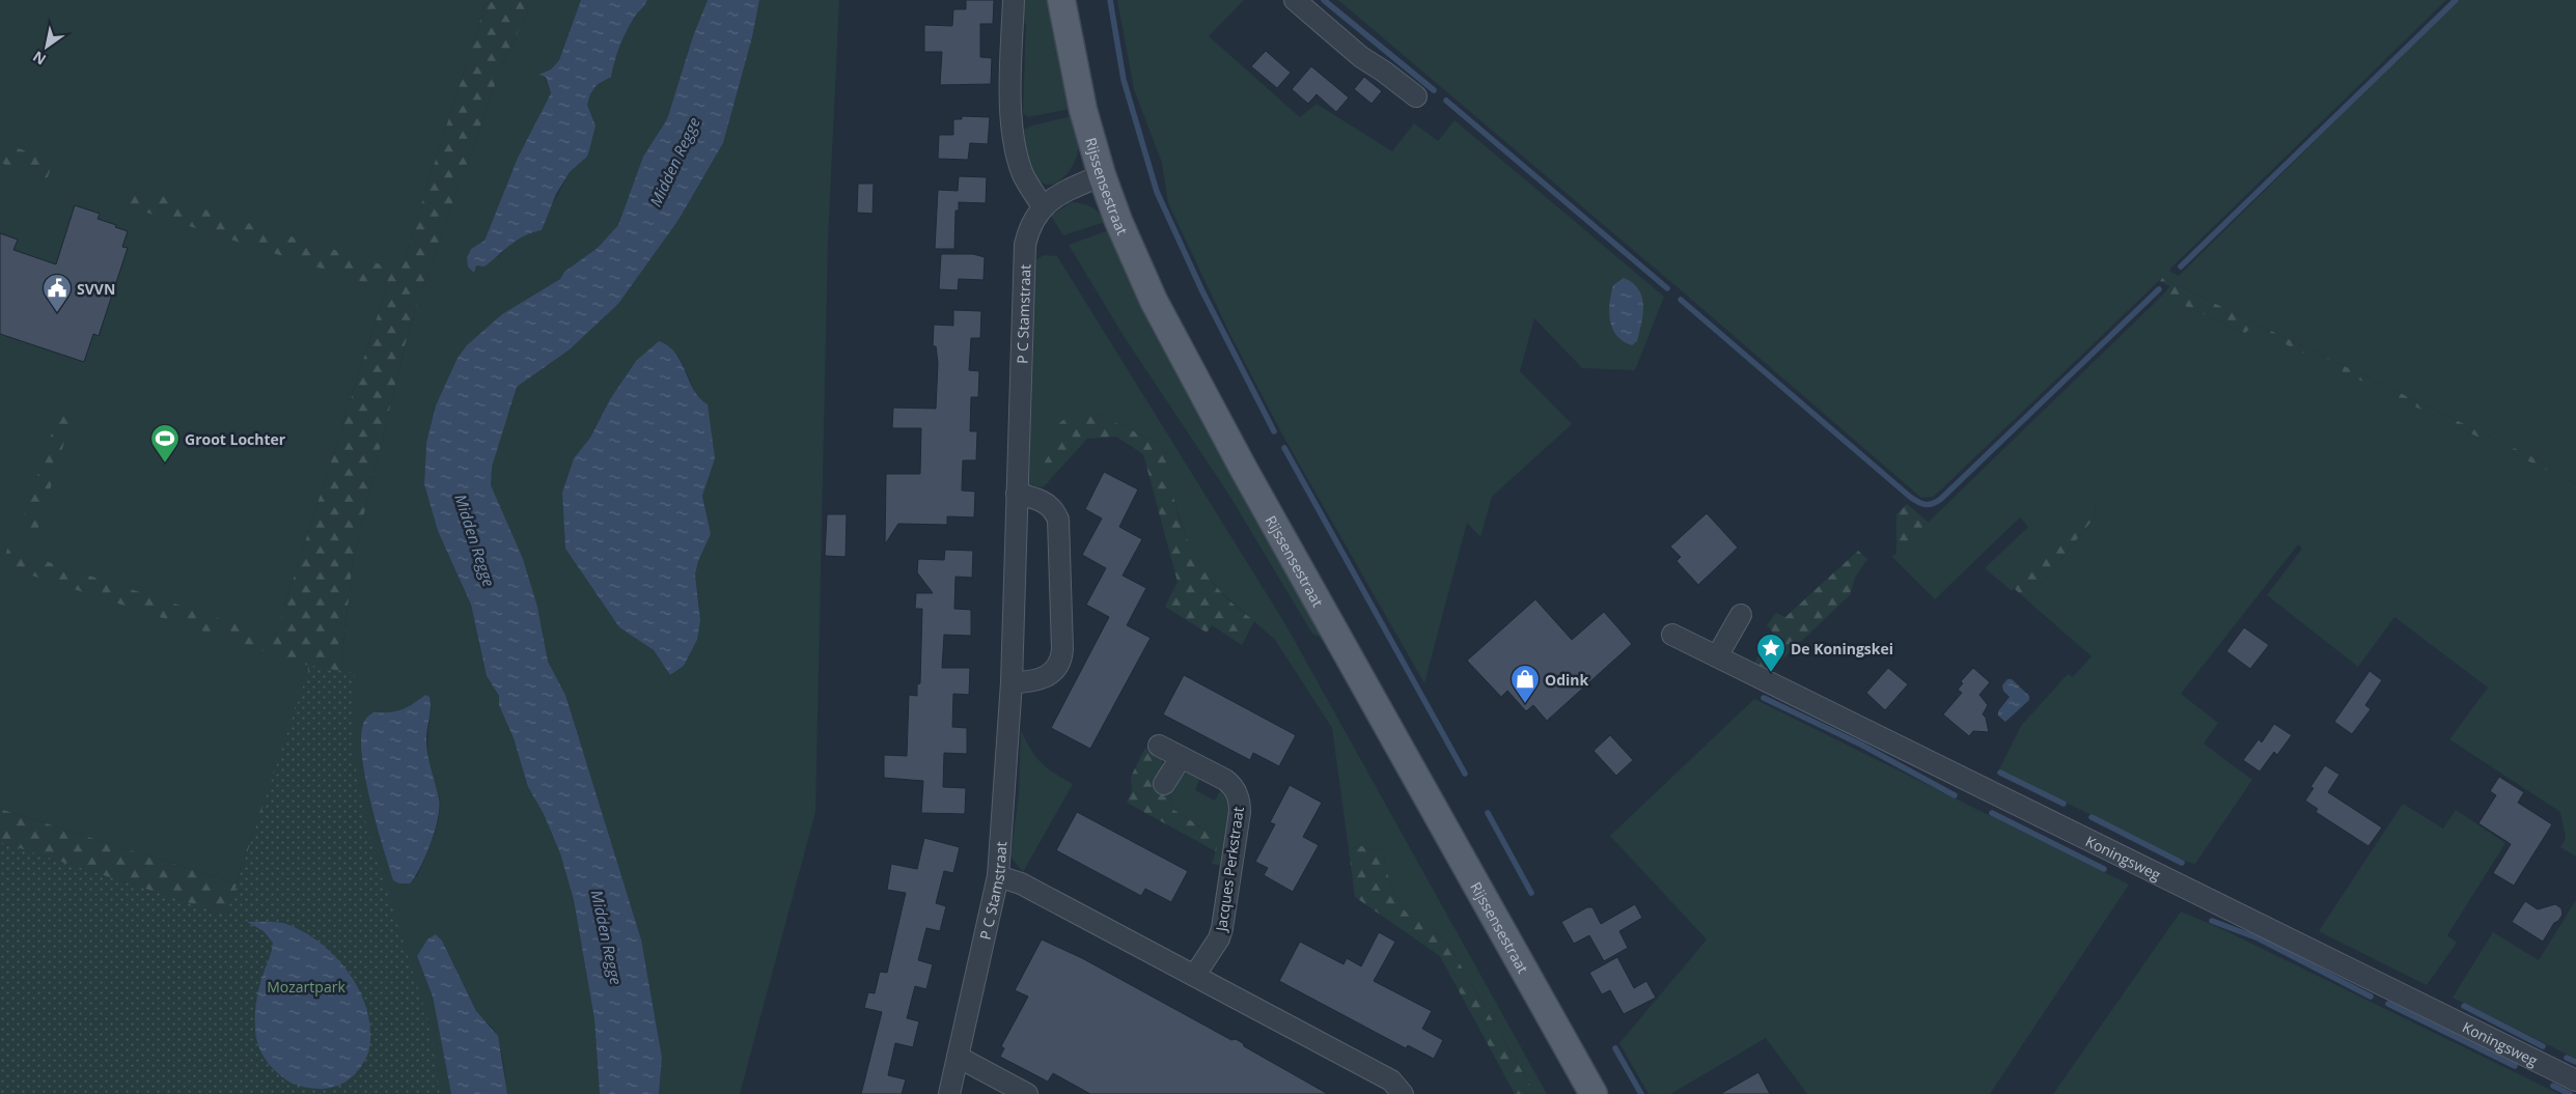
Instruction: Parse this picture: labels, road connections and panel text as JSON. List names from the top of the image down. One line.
{"streets":{"main road":["Rijssensestraat"],"street":["P C Stamstraat","Koningsweg","Jacques Perkstraat"]},"crossings":[["Rijssensestraat","P C Stamstraat"]],"water":["Midden Regge"],"parks":["Mozartpark"],"places":{"public building":["SVVN"],"sports":["Groot Lochter"],"place":["De Koningskei"],"shop":["Odink"]},"north":"bottom left"}
